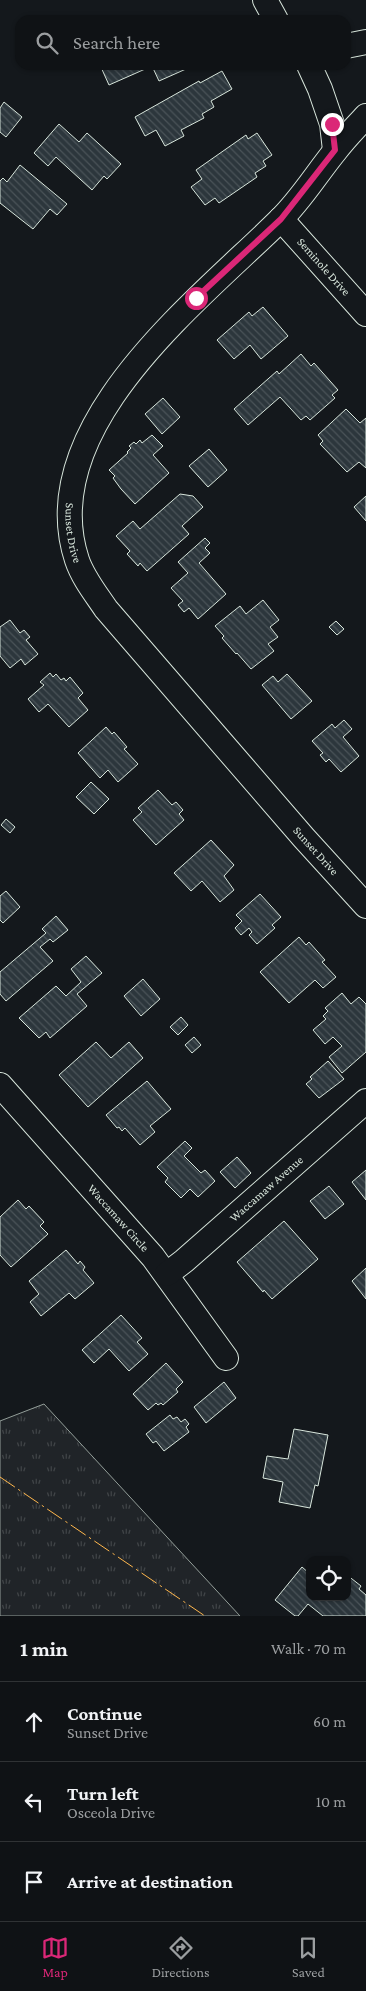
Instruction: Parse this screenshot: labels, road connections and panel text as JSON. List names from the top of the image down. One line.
{"streets":{"street":["Seminole Drive","Sunset Drive","Waccamaw Avenue","Waccamaw Circle"]},"crossings":[["Seminole Drive","Sunset Drive"],["Waccamaw Avenue","Waccamaw Circle"]],"page":{"search":"Search here","heading":["1 min","Walk · 70 m"],"list":[["Continue","Sunset Drive","60 m"],["Turn left","Osceola Drive","10 m"],"Arrive at destination"],"nav":["Map","Directions","Saved"]}}
